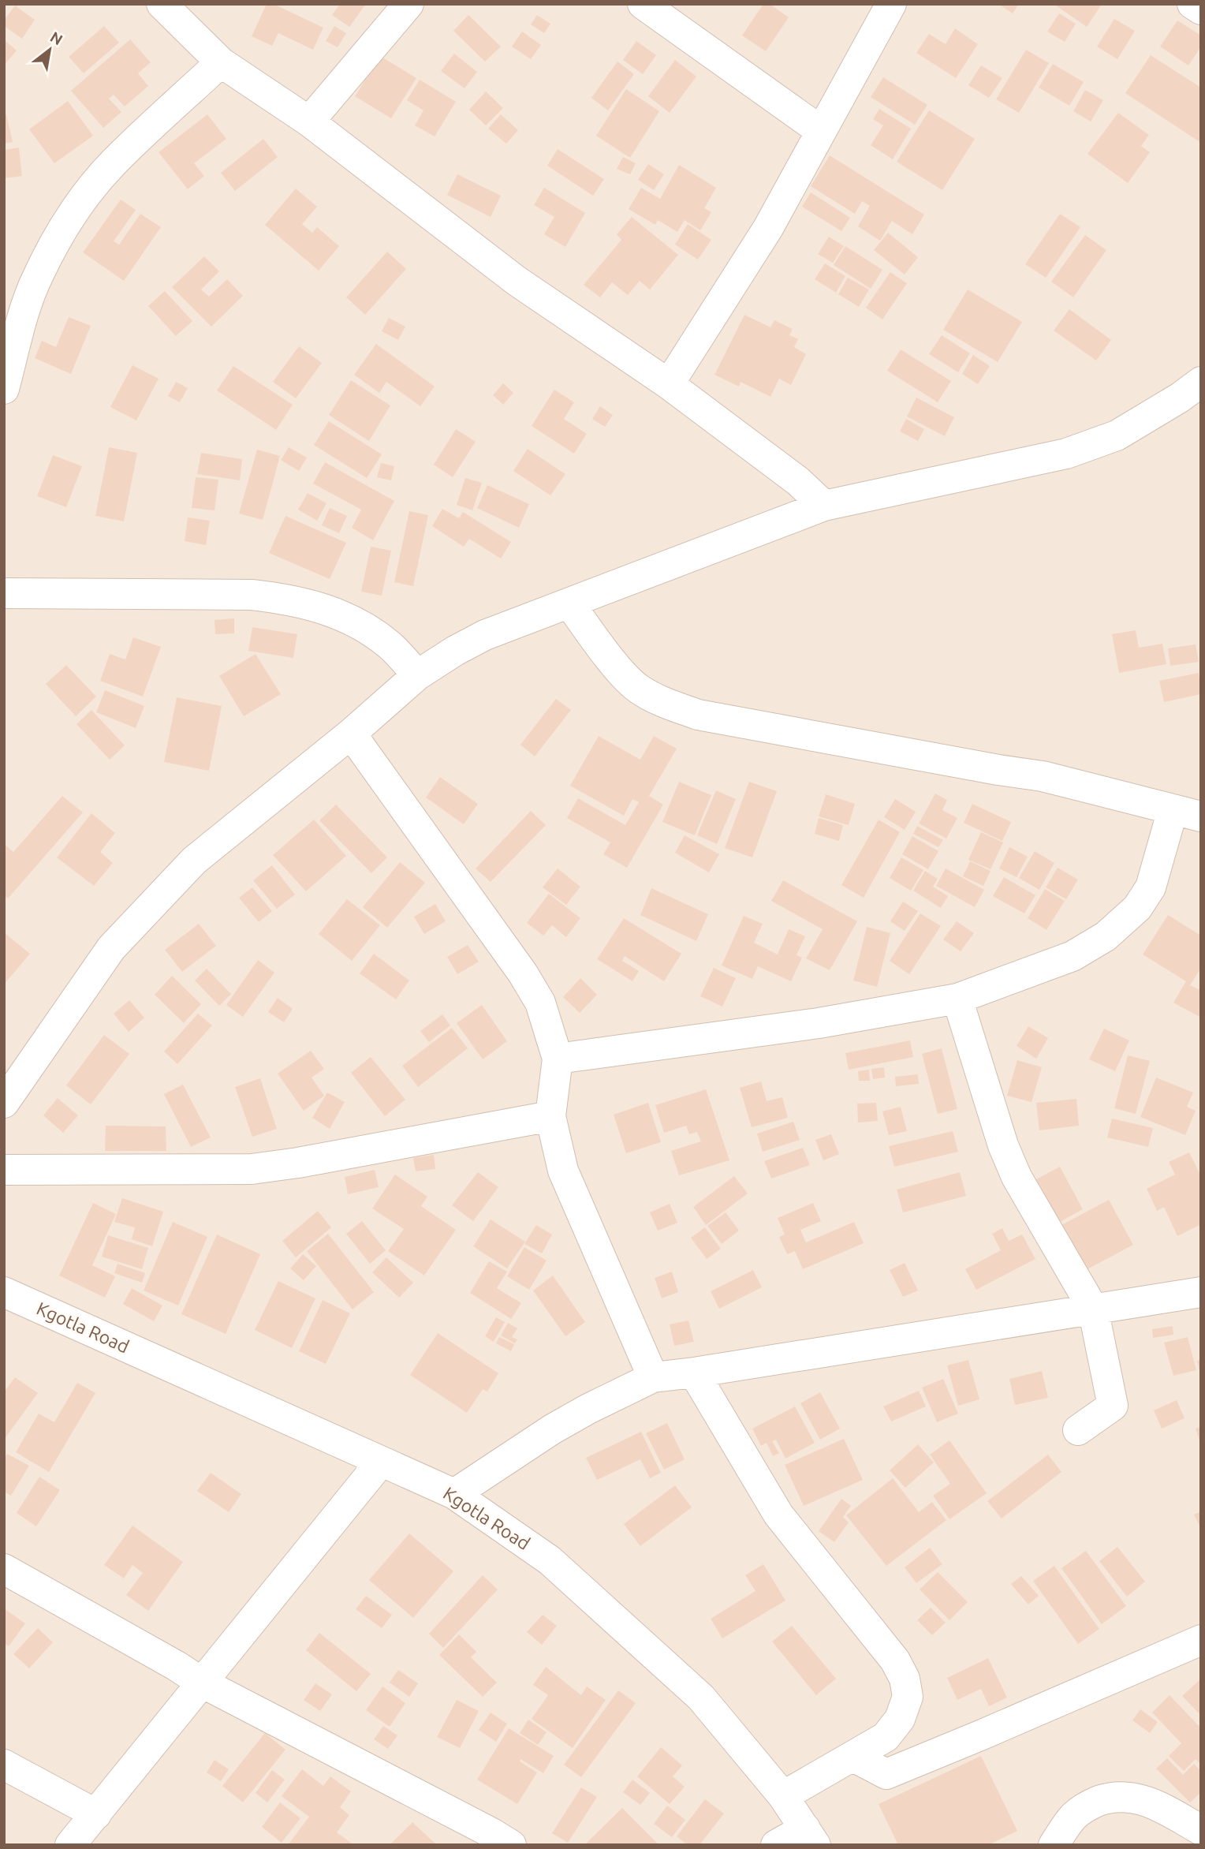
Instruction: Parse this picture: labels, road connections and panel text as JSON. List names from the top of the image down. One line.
{"streets":{"street":["Kgotla Road"]},"north":"top right"}
